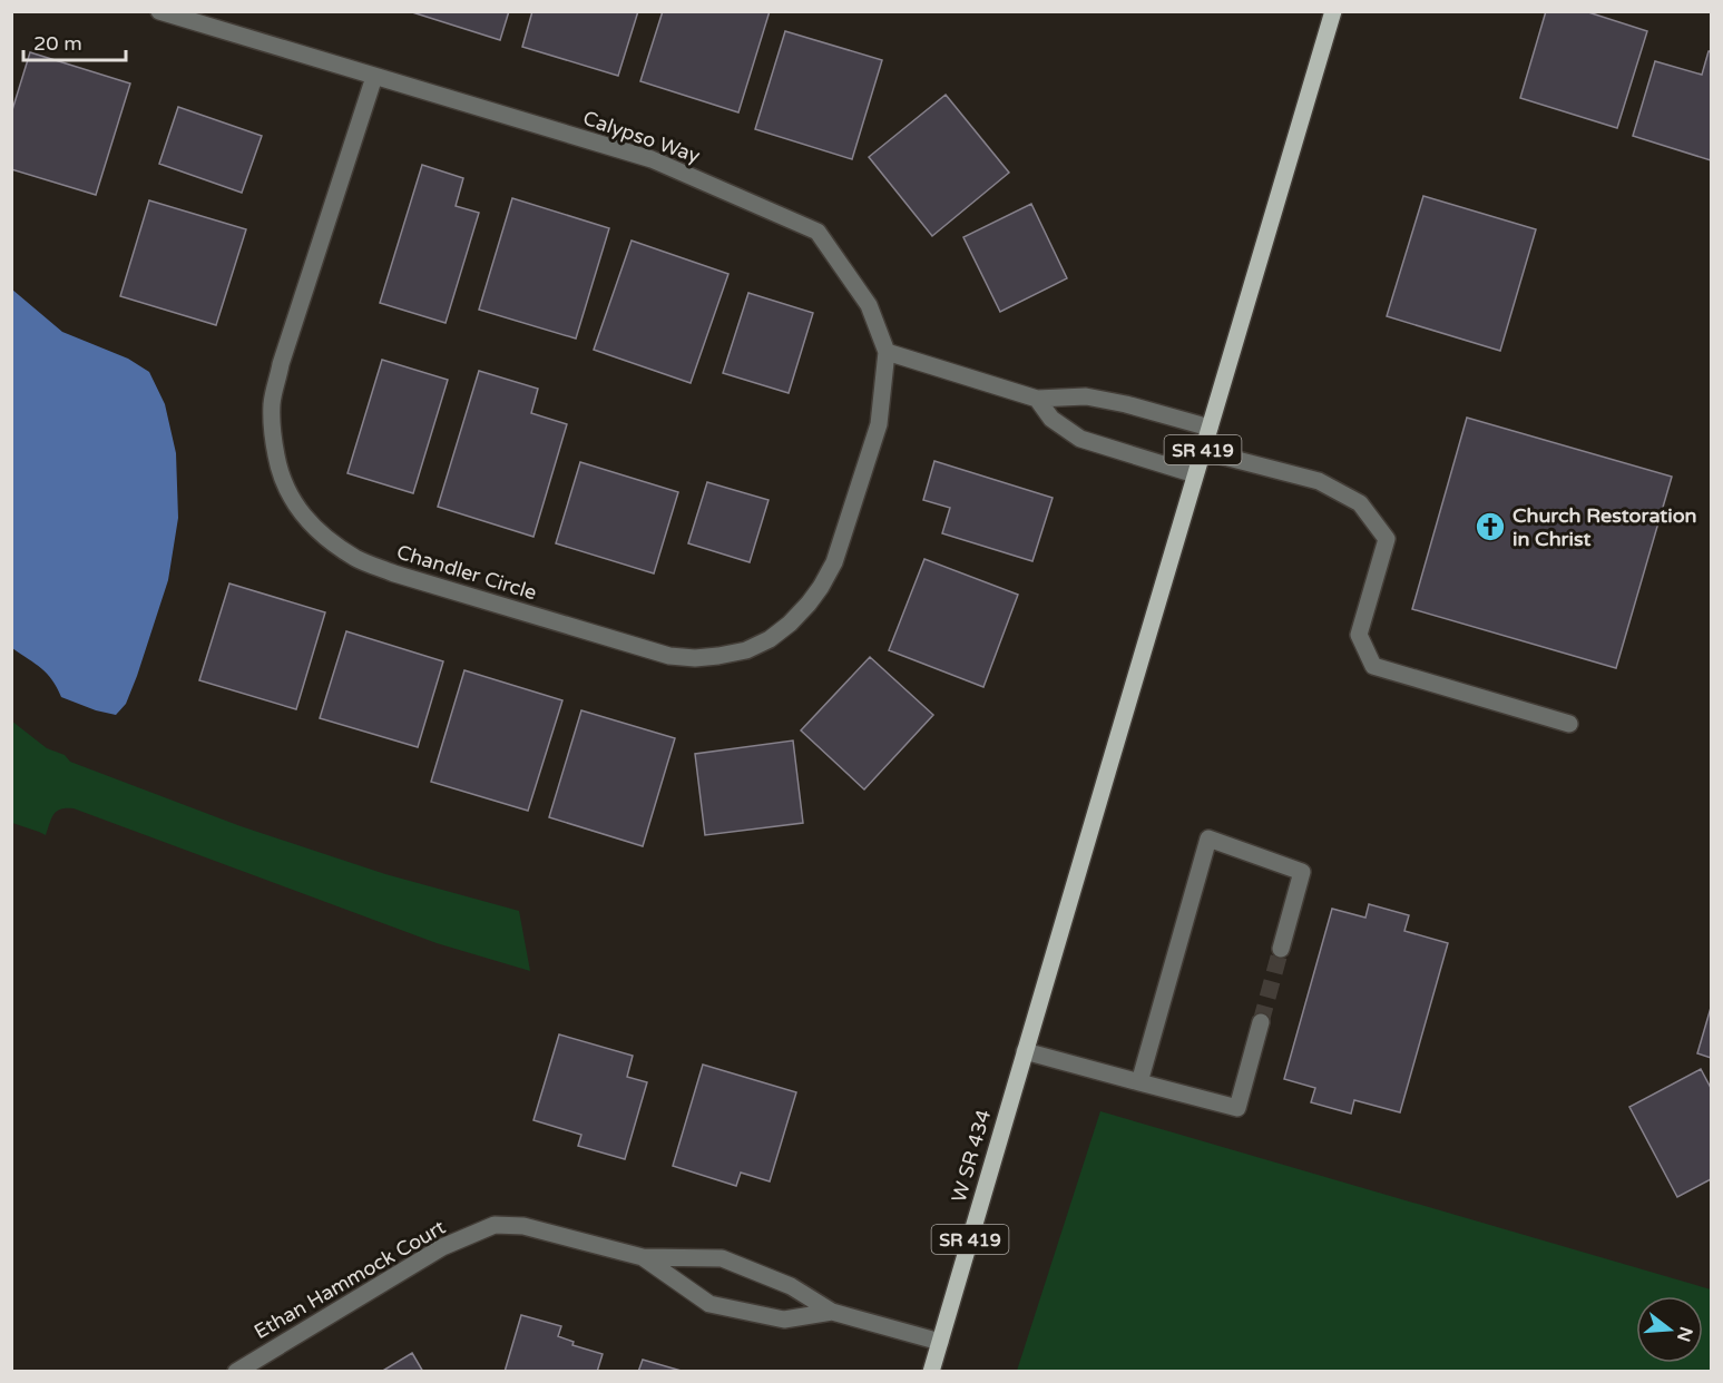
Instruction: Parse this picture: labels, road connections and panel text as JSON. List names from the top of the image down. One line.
{"streets":{"main road":["SR 419","W SR 434"],"street":["Calypso Way","Chandler Circle","Ethan Hammock Court"]},"crossings":[["Calypso Way","Chandler Circle"],["SR 419","W SR 434"],["W SR 434","Ethan Hammock Court"]],"places":{"church":["Church Restoration in Christ"]},"scale_bar":"20 m","north":"right"}
